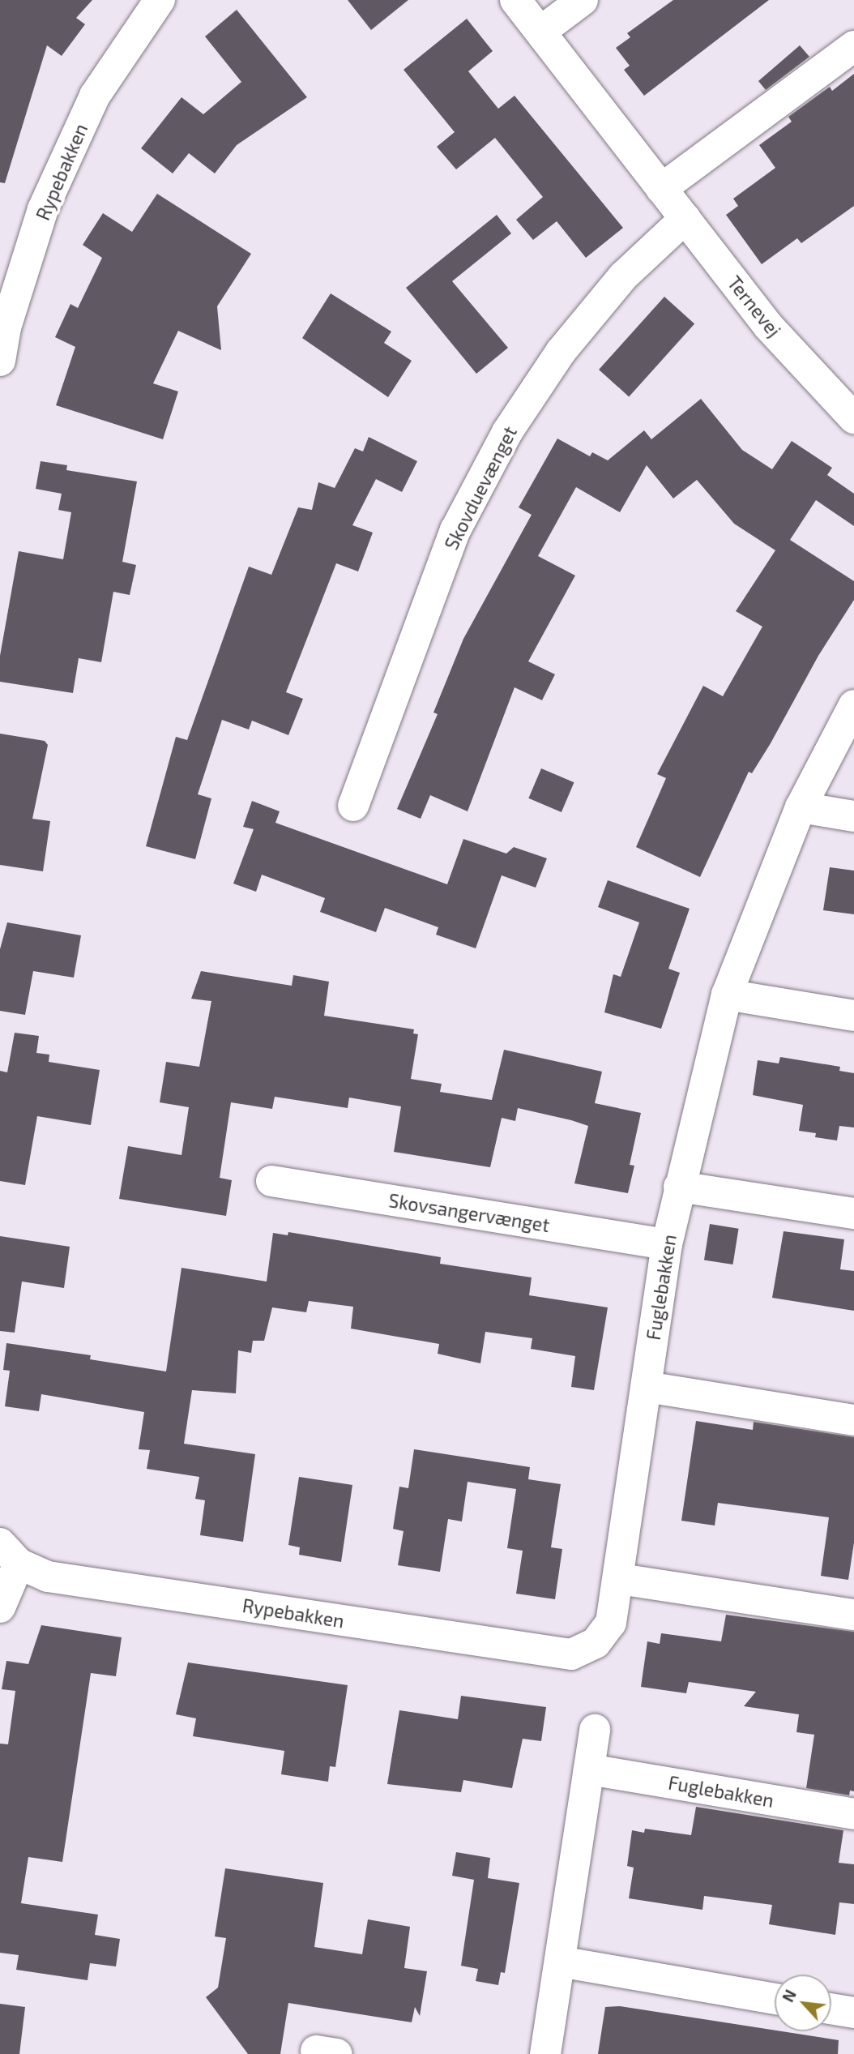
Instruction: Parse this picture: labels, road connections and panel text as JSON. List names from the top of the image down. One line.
{"streets":{"street":["Rypebakken","Ternevej","Skovduevænget","Skovsangervænget","Fuglebakken"]},"crossings":[["Rypebakken","Fuglebakken"],["Ternevej","Skovduevænget"],["Skovsangervænget","Fuglebakken"]],"north":"top left"}
